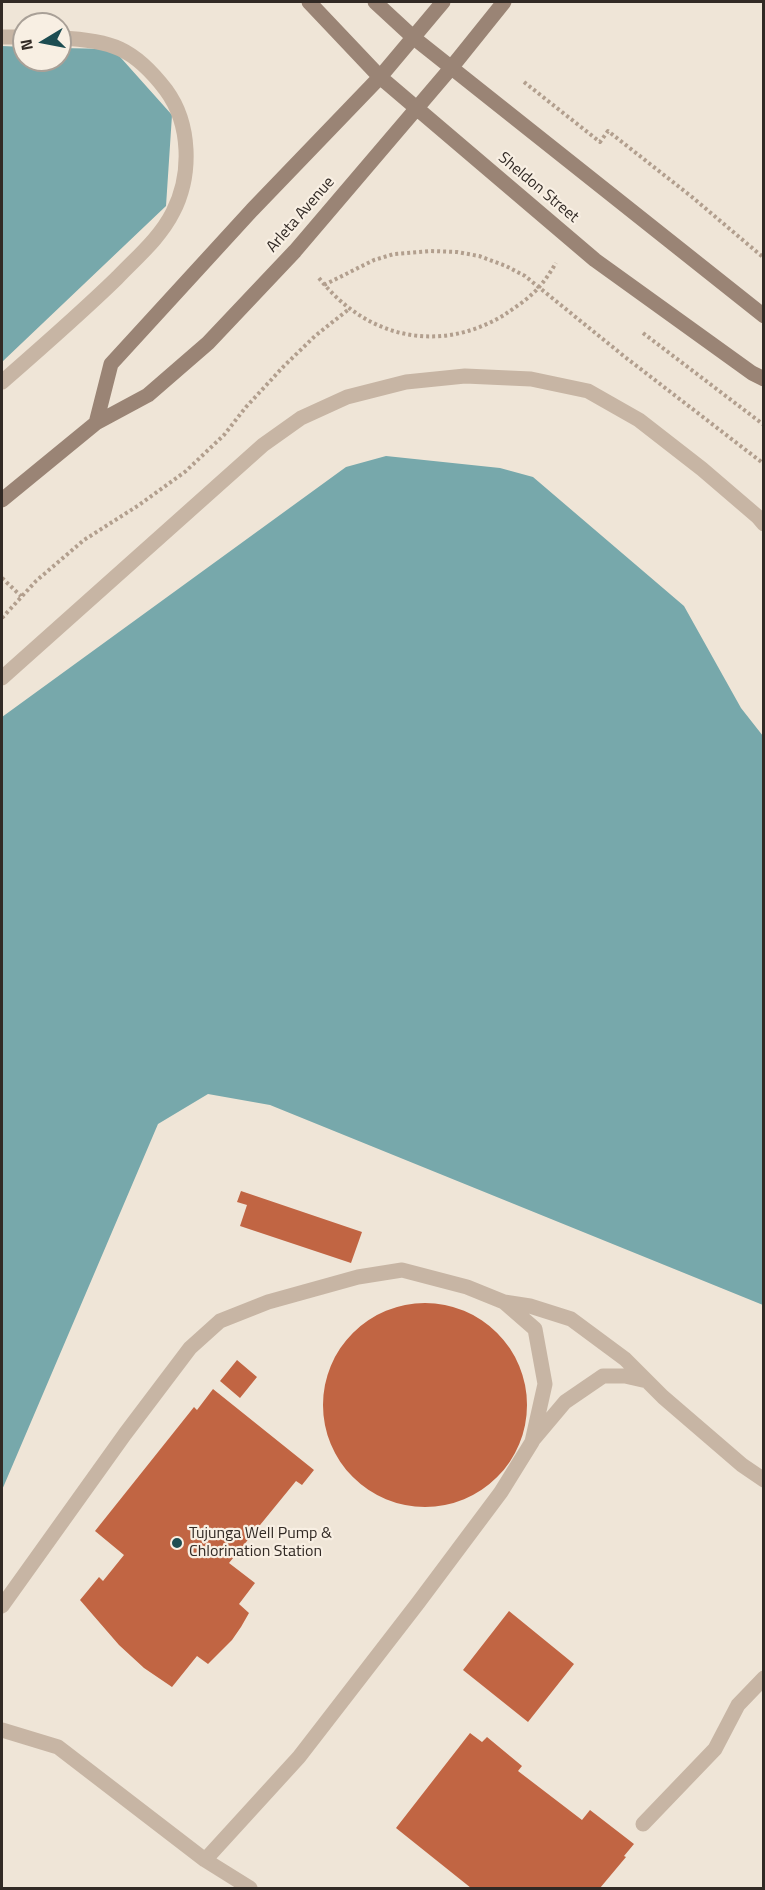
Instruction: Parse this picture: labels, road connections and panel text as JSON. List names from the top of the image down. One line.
{"streets":{"main road":["Sheldon Street","Arleta Avenue"]},"crossings":[["Sheldon Street","Arleta Avenue"]],"places":["Tujunga Well Pump & Chlorination Station"],"north":"left"}
